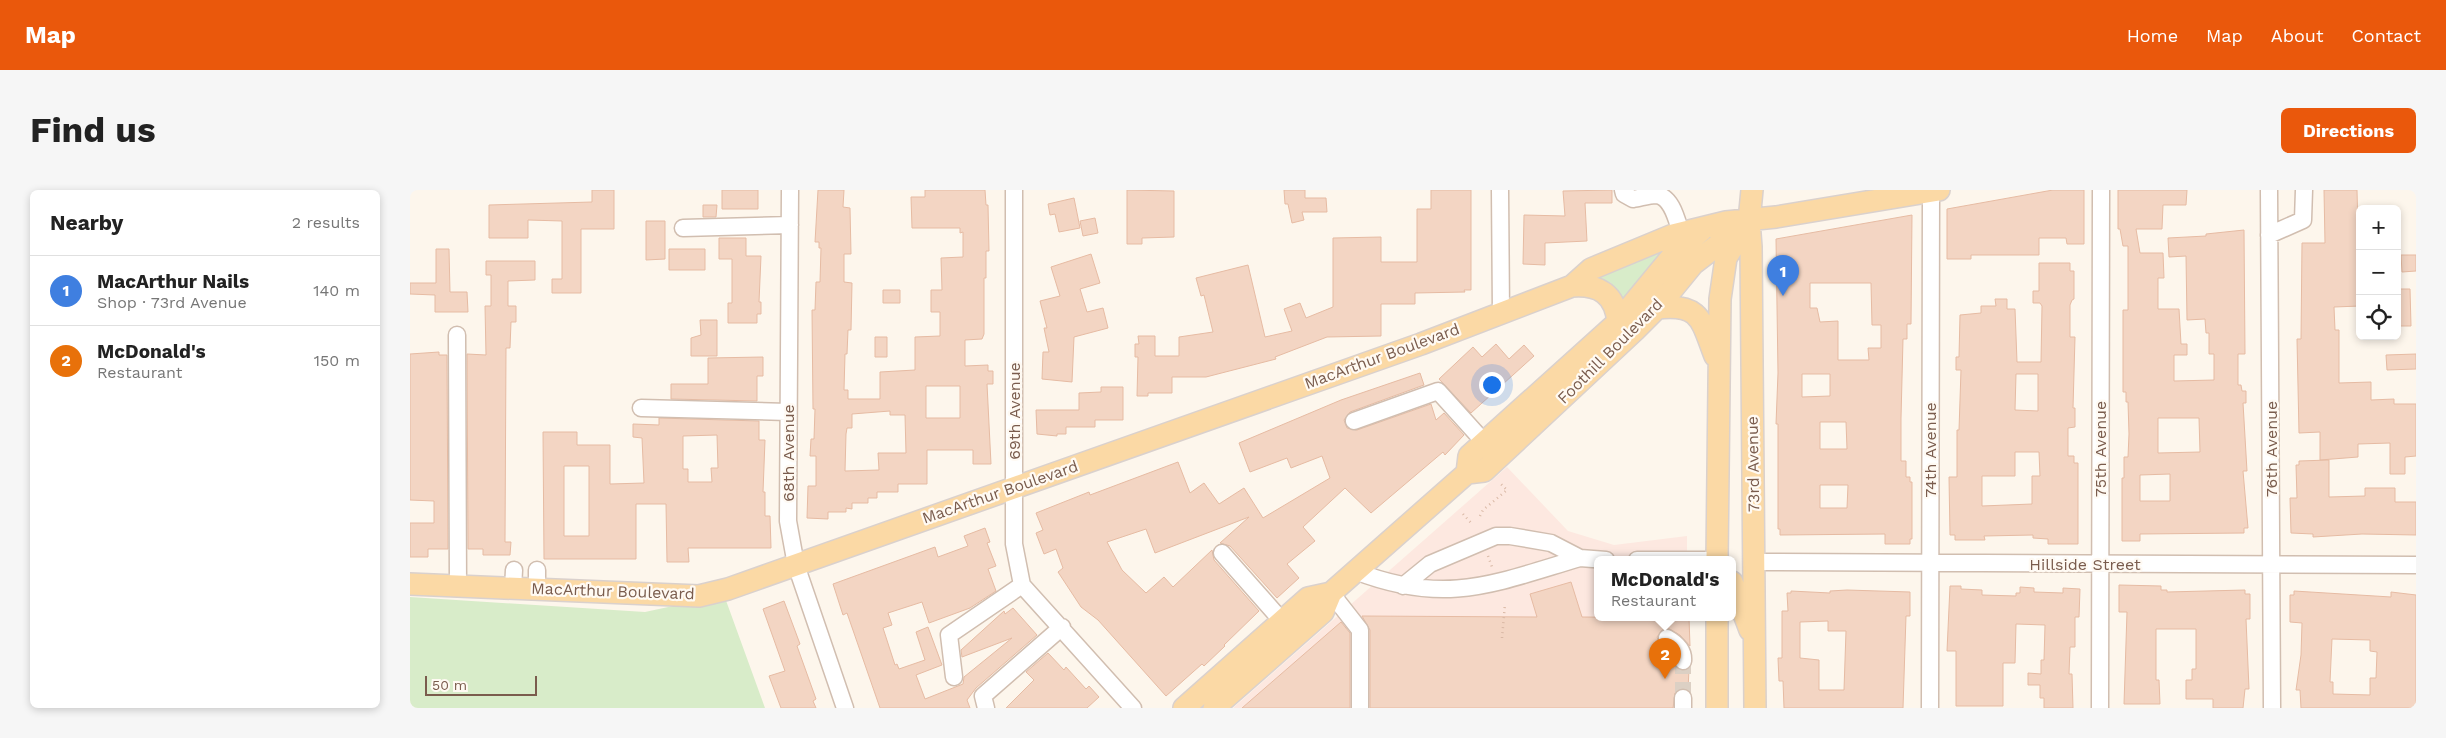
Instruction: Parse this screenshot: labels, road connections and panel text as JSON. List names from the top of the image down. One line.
{"streets":{"main road":["Foothill Boulevard","MacArthur Boulevard","73rd Avenue"],"street":["69th Avenue","75th Avenue","76th Avenue","74th Avenue","68th Avenue","Hillside Street"]},"crossings":[["Foothill Boulevard","MacArthur Boulevard"],["Foothill Boulevard","73rd Avenue"],["MacArthur Boulevard","69th Avenue"],["MacArthur Boulevard","74th Avenue"],["MacArthur Boulevard","68th Avenue"],["MacArthur Boulevard","73rd Avenue"],["75th Avenue","Hillside Street"],["76th Avenue","Hillside Street"],["74th Avenue","Hillside Street"],["73rd Avenue","Hillside Street"]],"scale_bar":"50 m","page":{"header":"Map","nav":["Home","Map","About","Contact"],"buttons":"Directions","title":"Find us","heading":["Nearby","2 results"],"map_buttons":["+","−"],"list":[{"mark":"1","name":"MacArthur Nails","note":"Shop · 73rd Avenue","value":"140 m"},{"mark":"2","name":"McDonald's","note":"Restaurant","value":"150 m"}],"pins":["1","2"],"popup":["McDonald's","Restaurant"],"scale":"50 m"}}
